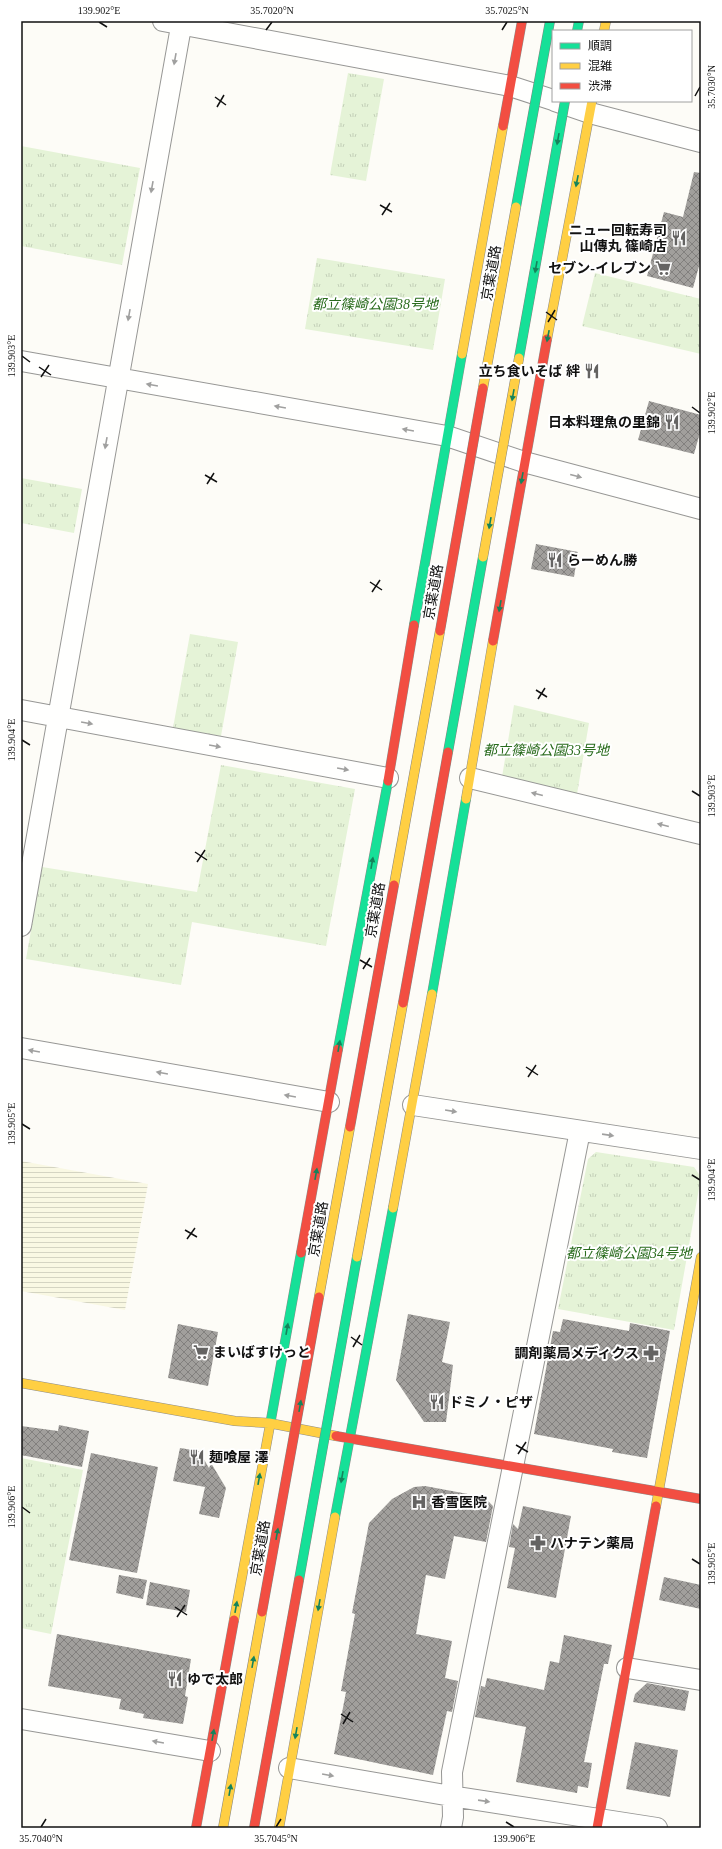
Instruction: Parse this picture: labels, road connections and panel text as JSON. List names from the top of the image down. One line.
{"streets":{"main road":["京葉道路"]},"parks":["都立篠崎公園38号地","都立篠崎公園33号地","都立篠崎公園34号地"],"places":{"restaurant":["ニュー回転寿司 山傳丸 篠崎店","立ち食いそば 絆","日本料理魚の里錦","らーめん勝","ドミノ・ピザ","麺喰屋 澤","ゆで太郎"],"supermarket":["セブン-イレブン","まいばすけっと"],"pharmacy":["調剤薬局メディクス","ハナテン薬局"],"hospital":["香雪医院"]},"legend":["順調","混雑","渋滞"],"coordinates":["139.902°E","35.7020°N","35.7025°N","35.7030°N","139.903°E","139.904°E","139.905°E","139.906°E","35.7040°N","35.7045°N"]}
